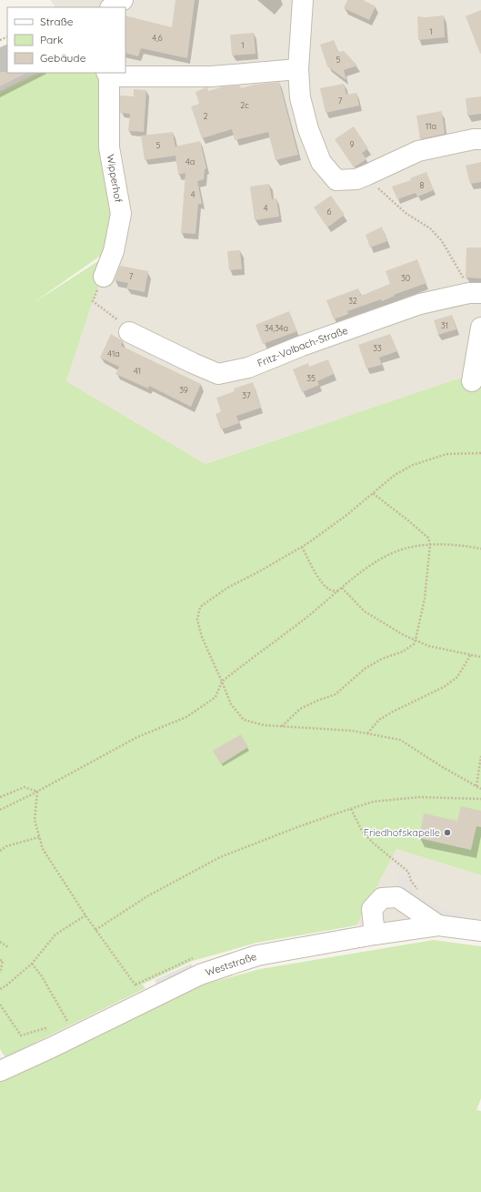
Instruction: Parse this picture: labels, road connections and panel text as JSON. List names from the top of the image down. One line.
{"streets":{"street":["Wipperhof","Fritz-Volbach-Straße","Weststraße"]},"places":["Friedhofskapelle"],"house_numbers":["1","4,6","1","5","7","2c","2","11a","9","5","4a","8","4","4","6","7","30","32","31","34,34a","33","41a","41","35","39","37"],"legend":["Straße","Park","Gebäude"]}
